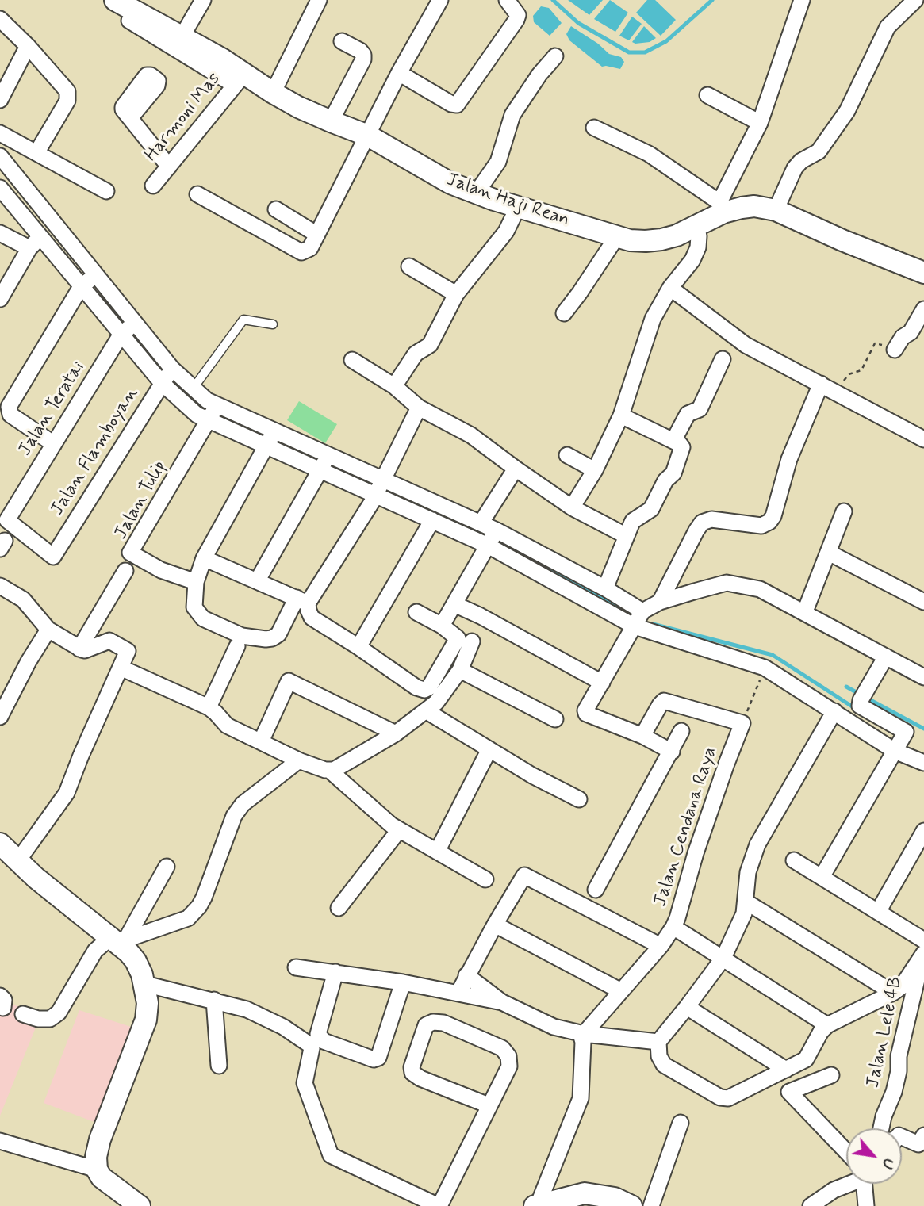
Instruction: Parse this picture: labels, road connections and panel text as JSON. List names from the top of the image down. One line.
{"streets":{"street":["Harmoni Mas","Jalan Haji Rean","Jalan Teratai","Jalan Flamboyan","Jalan Tulip","Jalan Cendana Raya","Jalan Lele 4B"]},"crossings":[["Harmoni Mas","Jalan Haji Rean"],["Jalan Teratai","Jalan Flamboyan"]],"north":"bottom right"}
